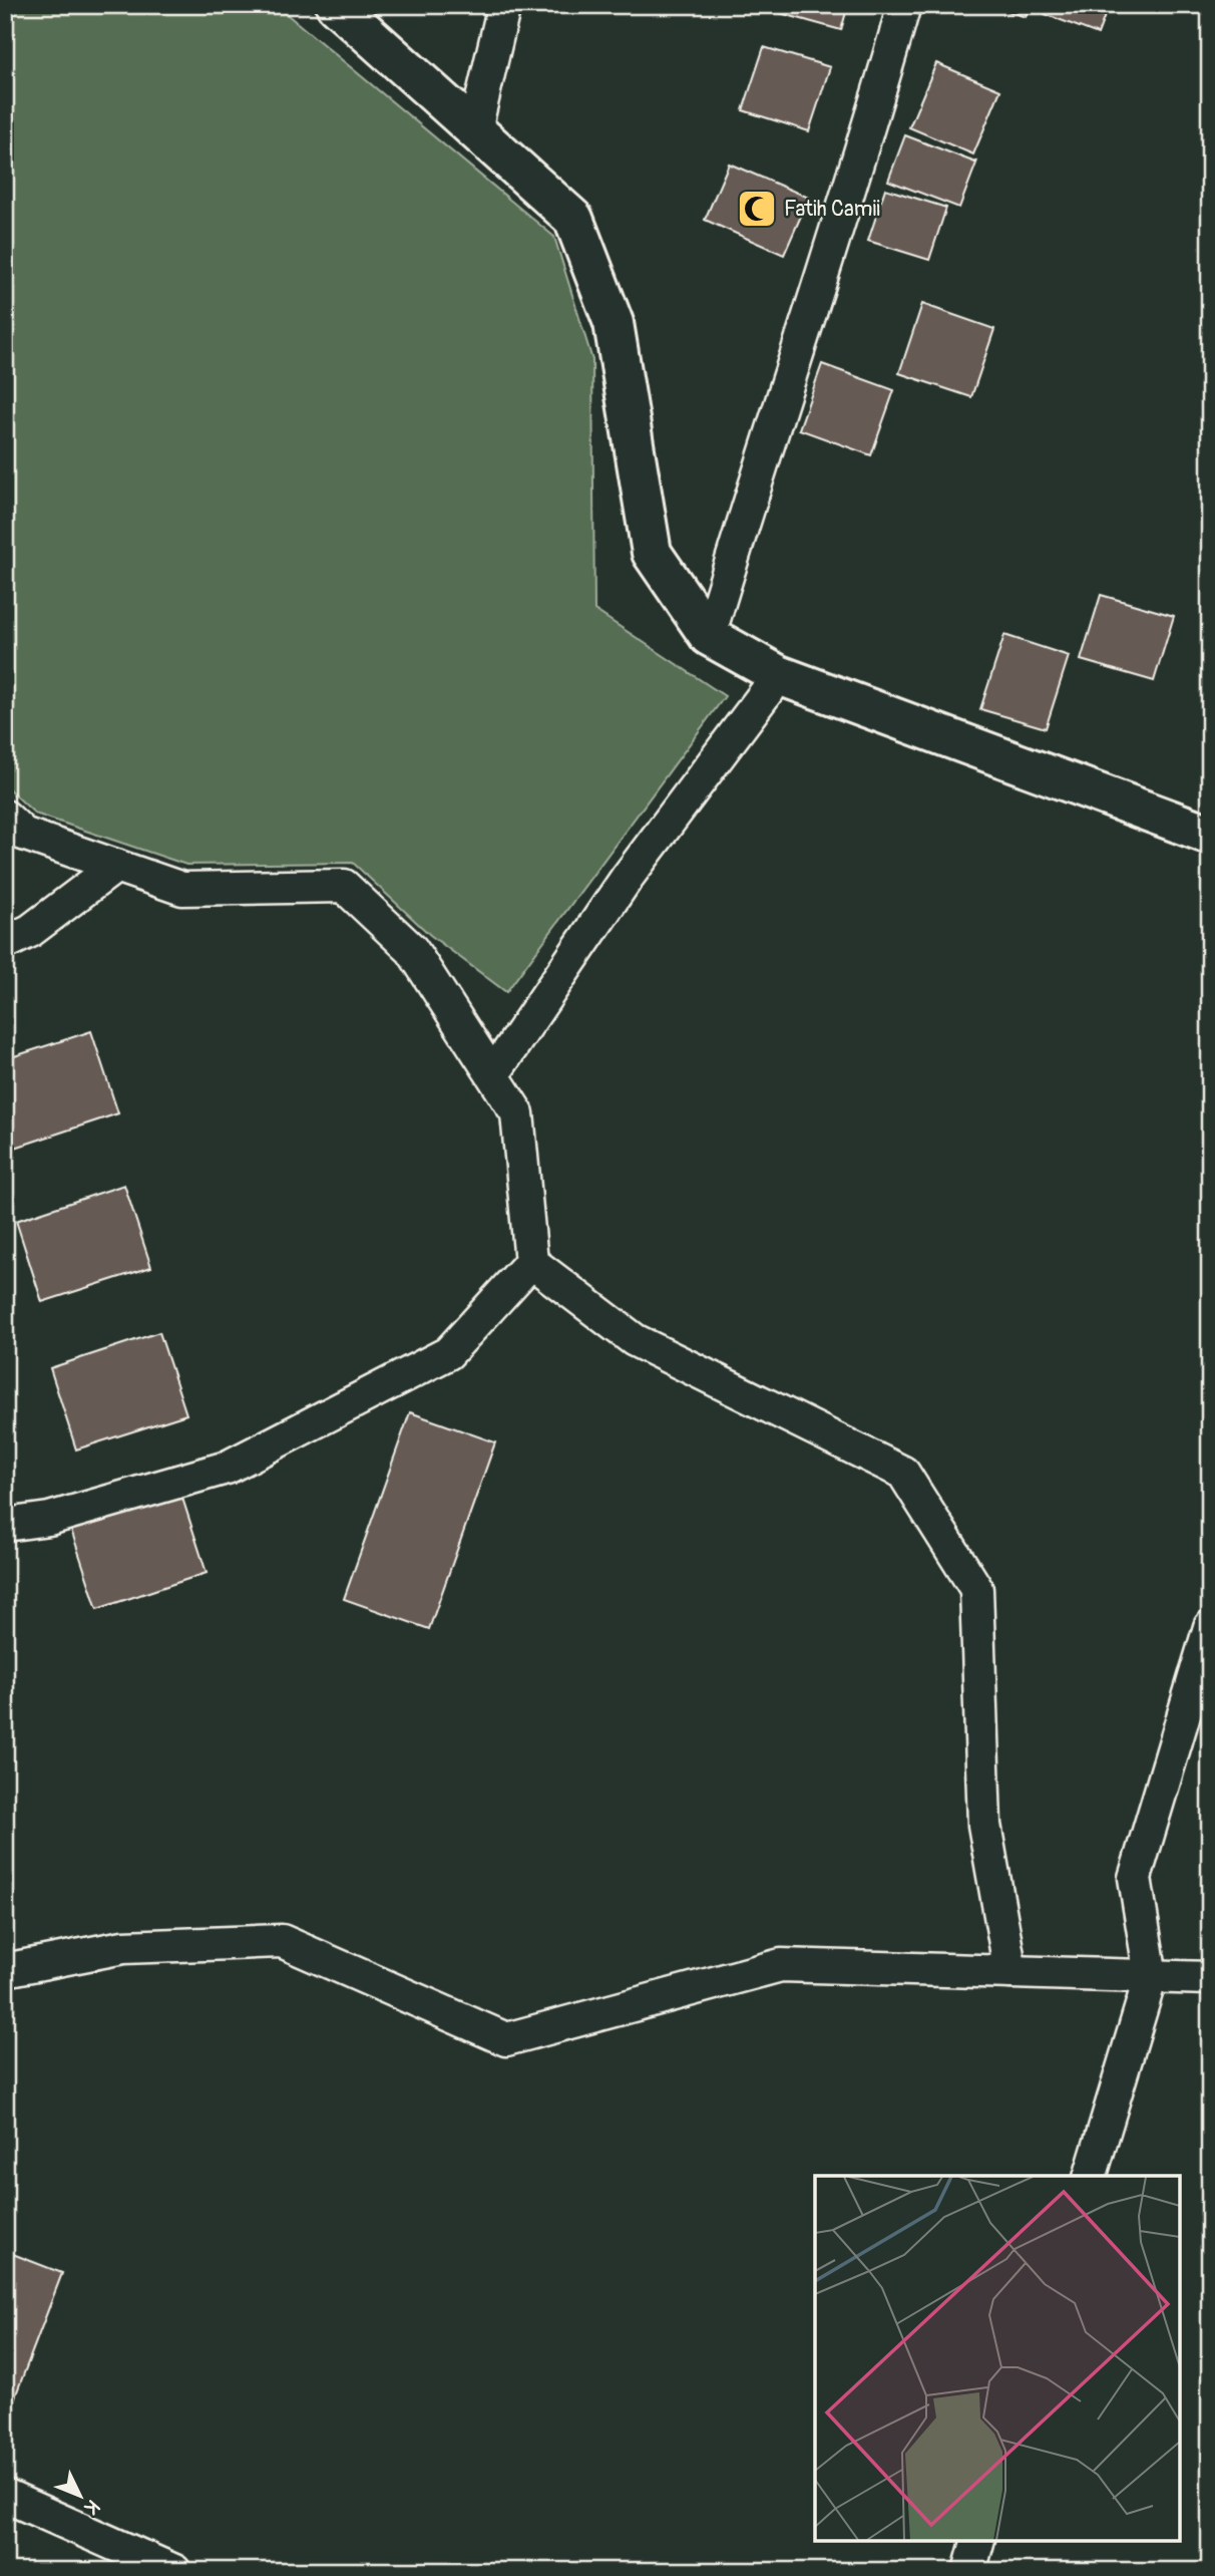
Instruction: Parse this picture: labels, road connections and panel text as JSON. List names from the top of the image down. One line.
{"places":{"mosque":["Fatih Camii"]},"north":"bottom right"}
